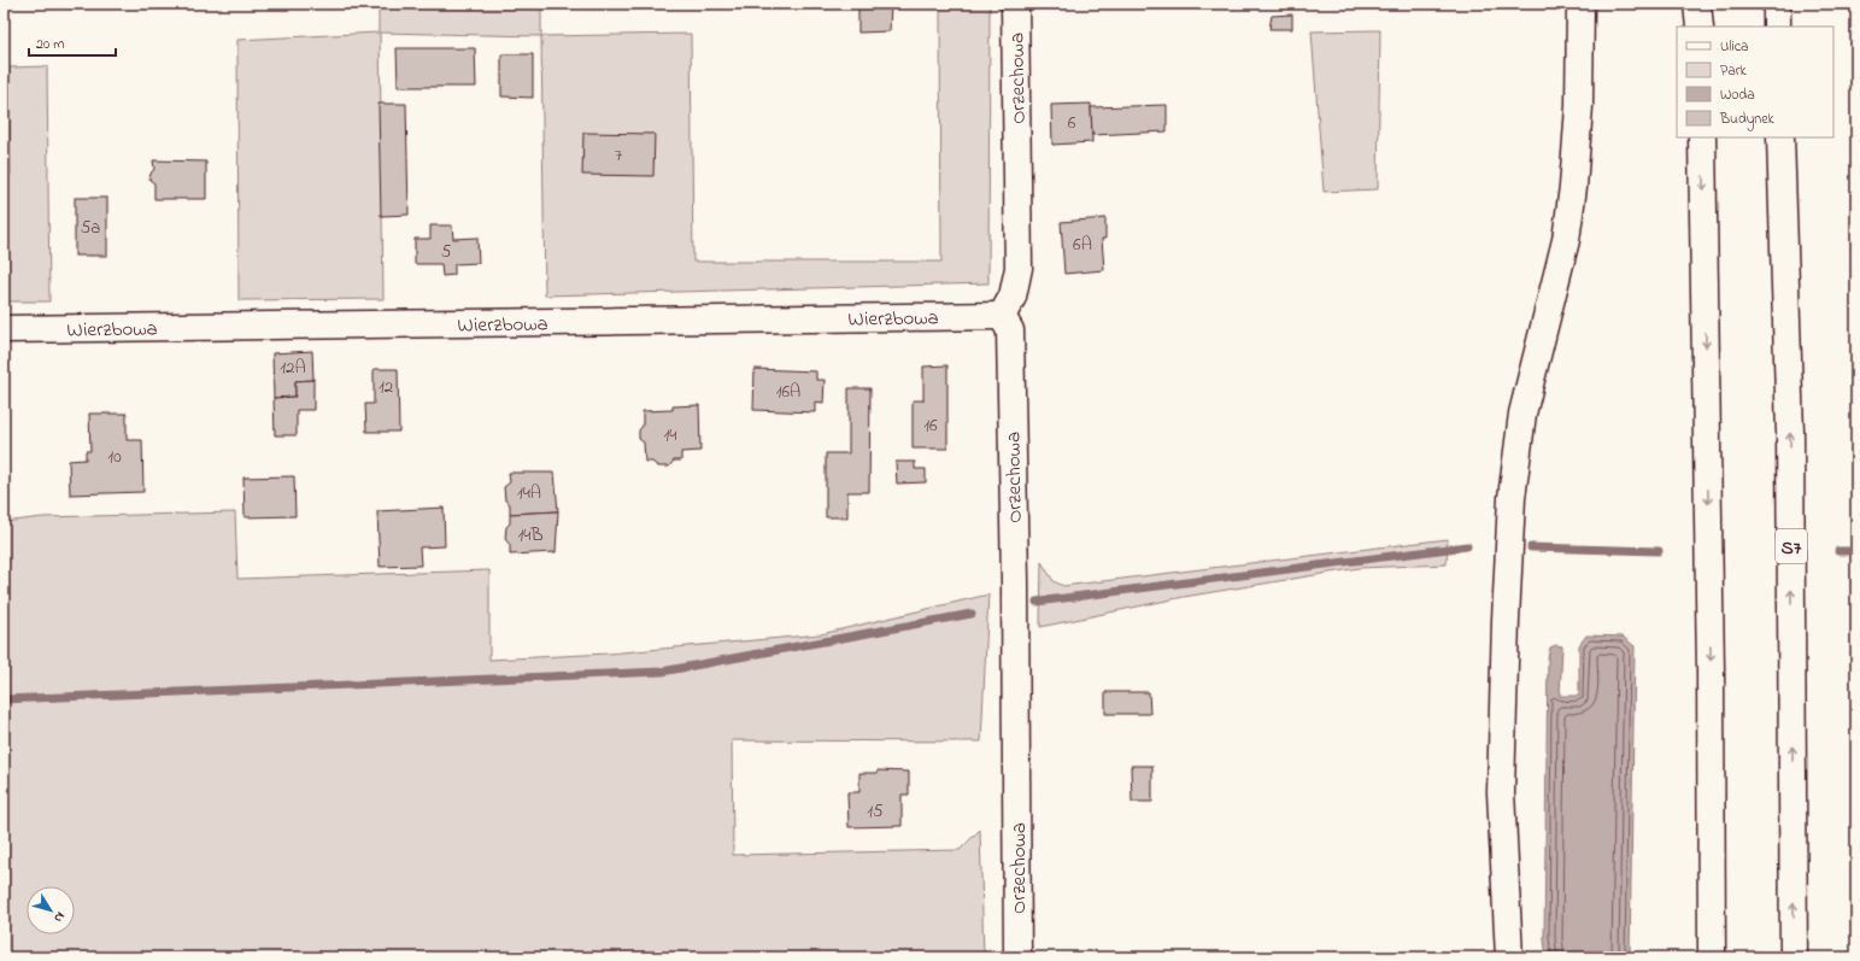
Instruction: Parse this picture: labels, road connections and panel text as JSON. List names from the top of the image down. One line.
{"streets":{"main road":["Orzechowa","Wierzbowa","S7"]},"crossings":[["Orzechowa","Wierzbowa"]],"house_numbers":["6","7","5a","6A","5","12A","12","16A","16","14","10","14A","14B","15"],"legend":["Ulica","Park","Woda","Budynek"],"scale_bar":"20 m","north":"bottom right"}
